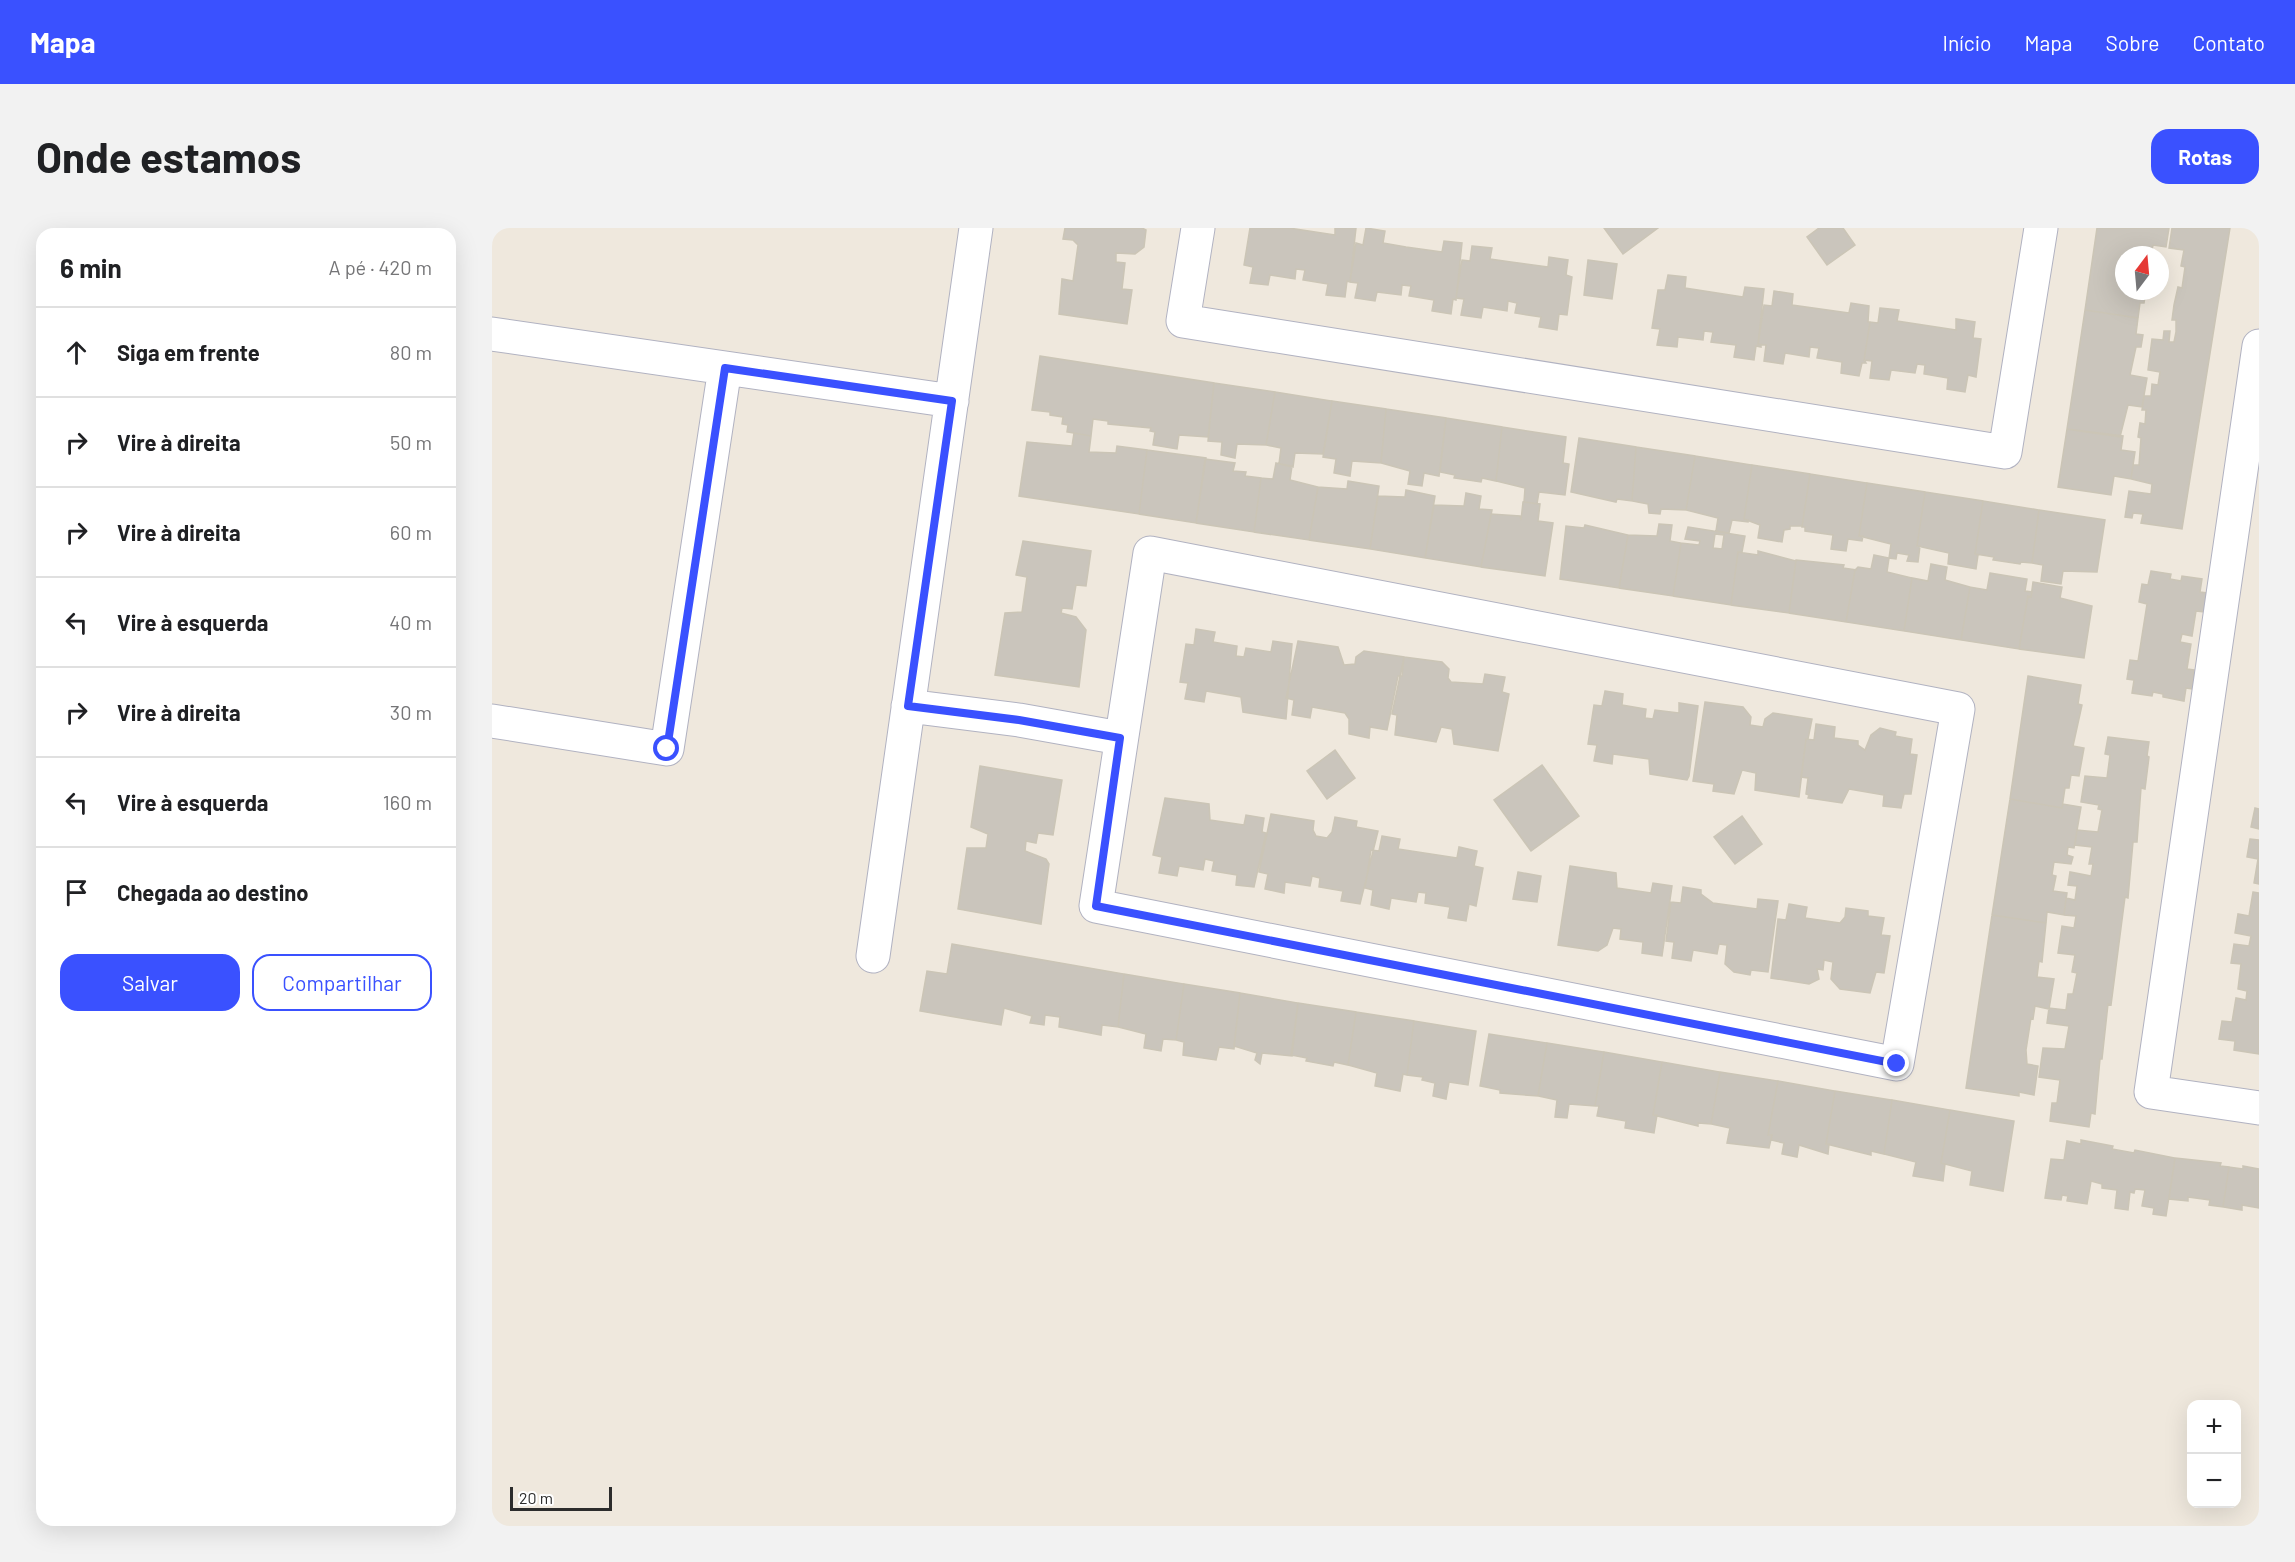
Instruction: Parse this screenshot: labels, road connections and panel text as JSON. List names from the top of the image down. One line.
{"scale_bar":"20 m","north":"top","page":{"header":"Mapa","nav":["Início","Mapa","Sobre","Contato"],"buttons":["Rotas",["Salvar","Compartilhar"]],"title":"Onde estamos","heading":["6 min","A pé · 420 m"],"list":[["Siga em frente","80 m"],["Vire à direita","50 m"],["Vire à direita","60 m"],["Vire à esquerda","40 m"],["Vire à direita","30 m"],["Vire à esquerda","160 m"],"Chegada ao destino"],"map_buttons":["+","−"],"scale":"20 m"}}
